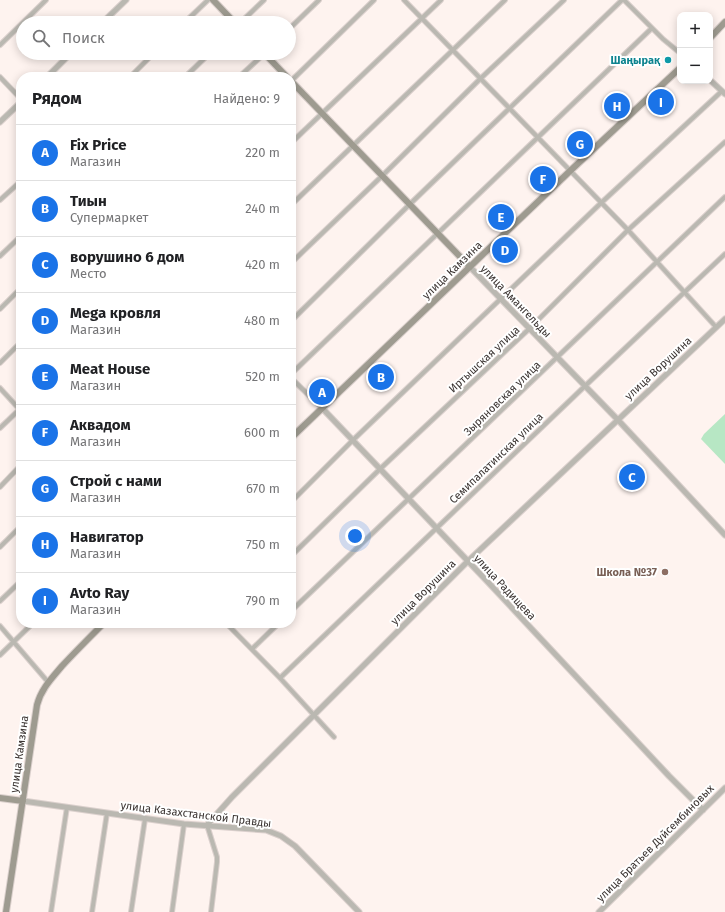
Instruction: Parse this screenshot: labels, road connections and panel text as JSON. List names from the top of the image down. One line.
{"streets":{"main road":["улица Камзина","улица Амангельды","улица Казахстанской Правды"],"street":["Иртышская улица","улица Ворушина","Зыряновская улица","Семипалатинская улица","улица Радищева","улица Братьев Дуйсембиновых"]},"crossings":[["улица Камзина","улица Амангельды"],["улица Камзина","улица Радищева"],["улица Камзина","улица Казахстанской Правды"],["улица Амангельды","Иртышская улица"],["улица Амангельды","улица Ворушина"],["улица Амангельды","Зыряновская улица"],["улица Амангельды","Семипалатинская улица"],["Иртышская улица","улица Радищева"],["улица Ворушина","улица Радищева"],["улица Ворушина","улица Казахстанской Правды"],["Зыряновская улица","улица Радищева"],["Семипалатинская улица","улица Радищева"],["улица Радищева","улица Братьев Дуйсембиновых"]],"places":["Шаңырақ","Школа №37"],"page":{"map_buttons":["+","−"],"search":"Поиск","heading":["Рядом","Найдено: 9"],"pins":["I","H","G","F","E","D","B","A","C"],"list":[{"mark":"A","name":"Fix Price","note":"Магазин","value":"220 m"},{"mark":"B","name":"Тиын","note":"Супермаркет","value":"240 m"},{"mark":"C","name":"ворушино 6 дом","note":"Место","value":"420 m"},{"mark":"D","name":"Mega кровля","note":"Магазин","value":"480 m"},{"mark":"E","name":"Meat House","note":"Магазин","value":"520 m"},{"mark":"F","name":"Аквадом","note":"Магазин","value":"600 m"},{"mark":"G","name":"Строй с нами","note":"Магазин","value":"670 m"},{"mark":"H","name":"Навигатор","note":"Магазин","value":"750 m"},{"mark":"I","name":"Avto Ray","note":"Магазин","value":"790 m"}]}}
